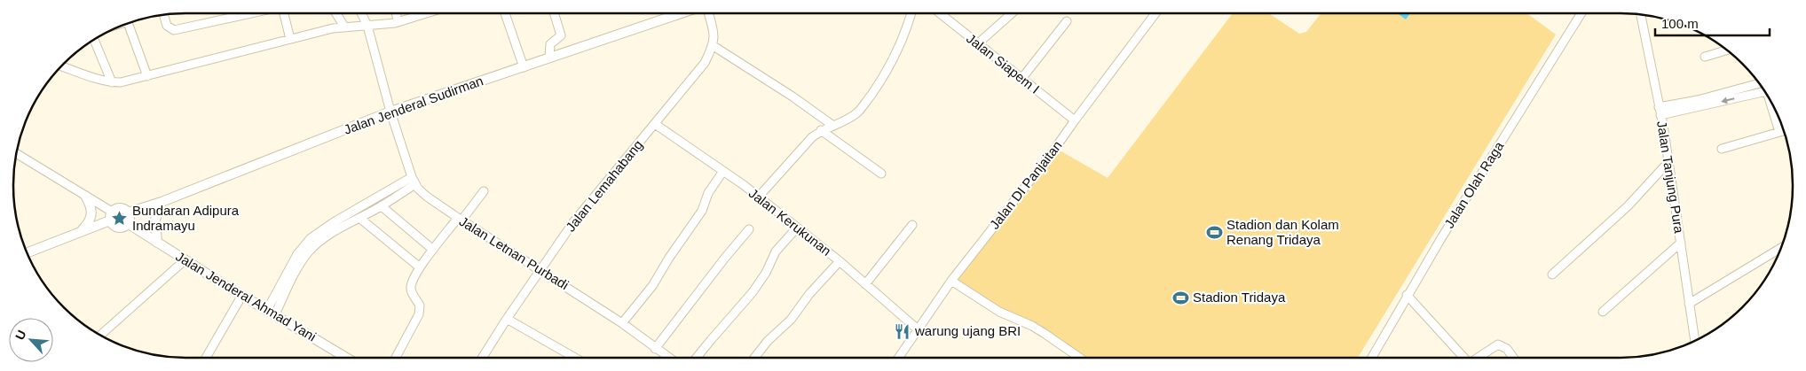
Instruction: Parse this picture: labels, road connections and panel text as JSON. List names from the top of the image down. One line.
{"streets":{"main road":["Jalan Jenderal Sudirman","Jalan Jenderal Ahmad Yani"],"street":["Jalan Siapem I","Jalan Tanjung Pura","Jalan DI Panjaitan","Jalan Olah Raga","Jalan Lemahabang","Jalan Kerukunan","Jalan Letnan Purbadi"]},"crossings":[["Jalan Siapem I","Jalan DI Panjaitan"],["Jalan Jenderal Sudirman","Jalan Letnan Purbadi"],["Jalan Jenderal Sudirman","Jalan Jenderal Ahmad Yani"],["Jalan DI Panjaitan","Jalan Kerukunan"],["Jalan Lemahabang","Jalan Kerukunan"],["Jalan Lemahabang","Jalan Letnan Purbadi"]],"places":{"place":["Bundaran Adipura Indramayu"],"sports":["Stadion dan Kolam Renang Tridaya","Stadion Tridaya"],"restaurant":["warung ujang BRI"]},"scale_bar":"100 m","north":"top left"}
